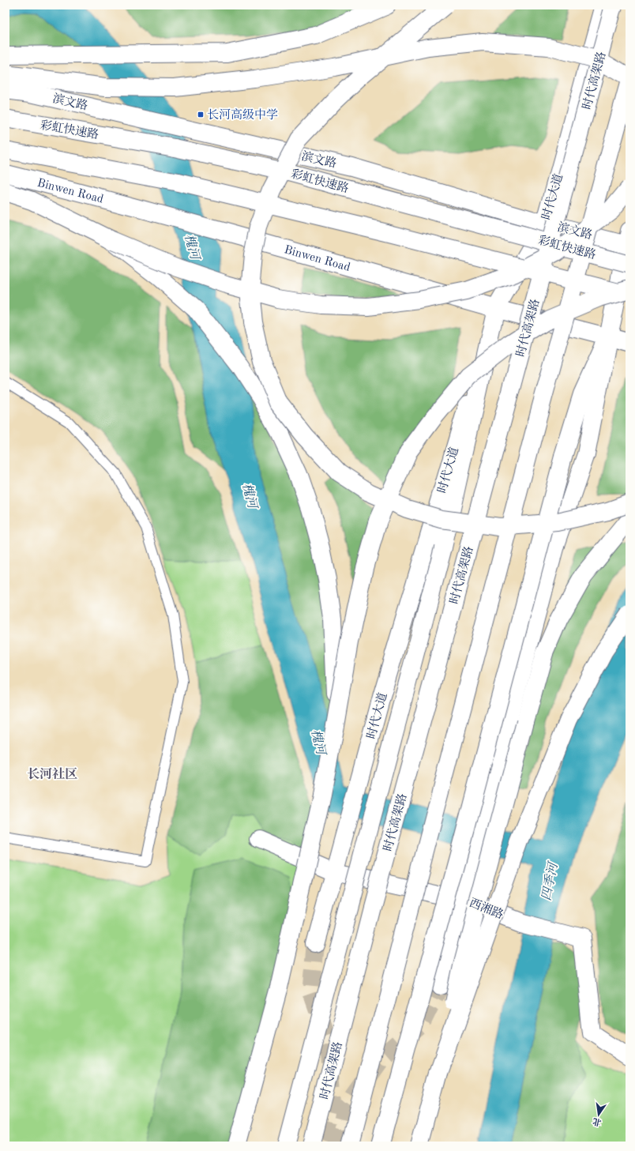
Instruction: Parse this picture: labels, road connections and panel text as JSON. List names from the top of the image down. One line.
{"streets":{"main road":["时代高架路","滨文路","彩虹快速路","Binwen Road","时代大道","西湘路"]},"crossings":[["滨文路","时代大道"],["Binwen Road","时代大道"],["时代大道","西湘路"]],"districts":["长河社区"],"water":["槐河","四季河"],"places":{"transit":["长河高级中学"]},"north":"bottom"}
